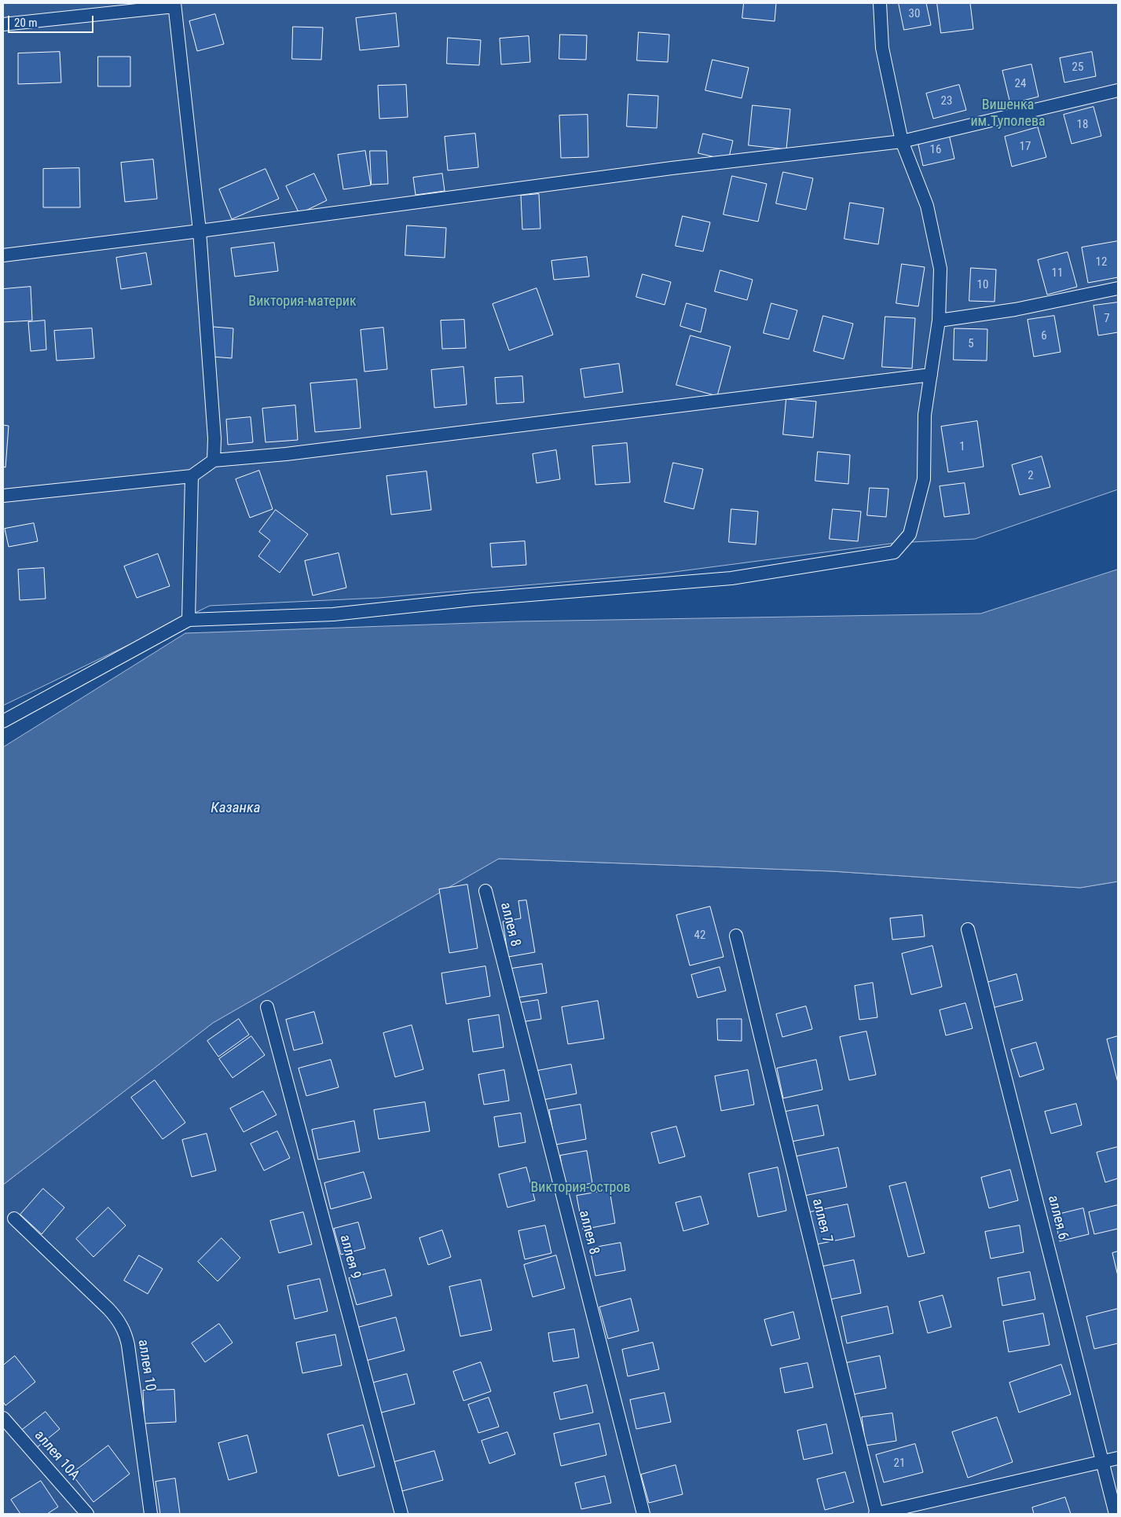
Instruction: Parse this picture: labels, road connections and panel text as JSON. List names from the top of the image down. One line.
{"streets":{"lane":["аллея 8","аллея 6","аллея 7","аллея 9","аллея 10","аллея 10А"]},"water":["Казанка"],"parks":["Вишенка им.Туполева","Виктория-материк","Виктория-остров"],"house_numbers":["30","25","24","23","18","17","16","12","11","10","7","6","5","1","2","42","21"],"scale_bar":"20 m"}
